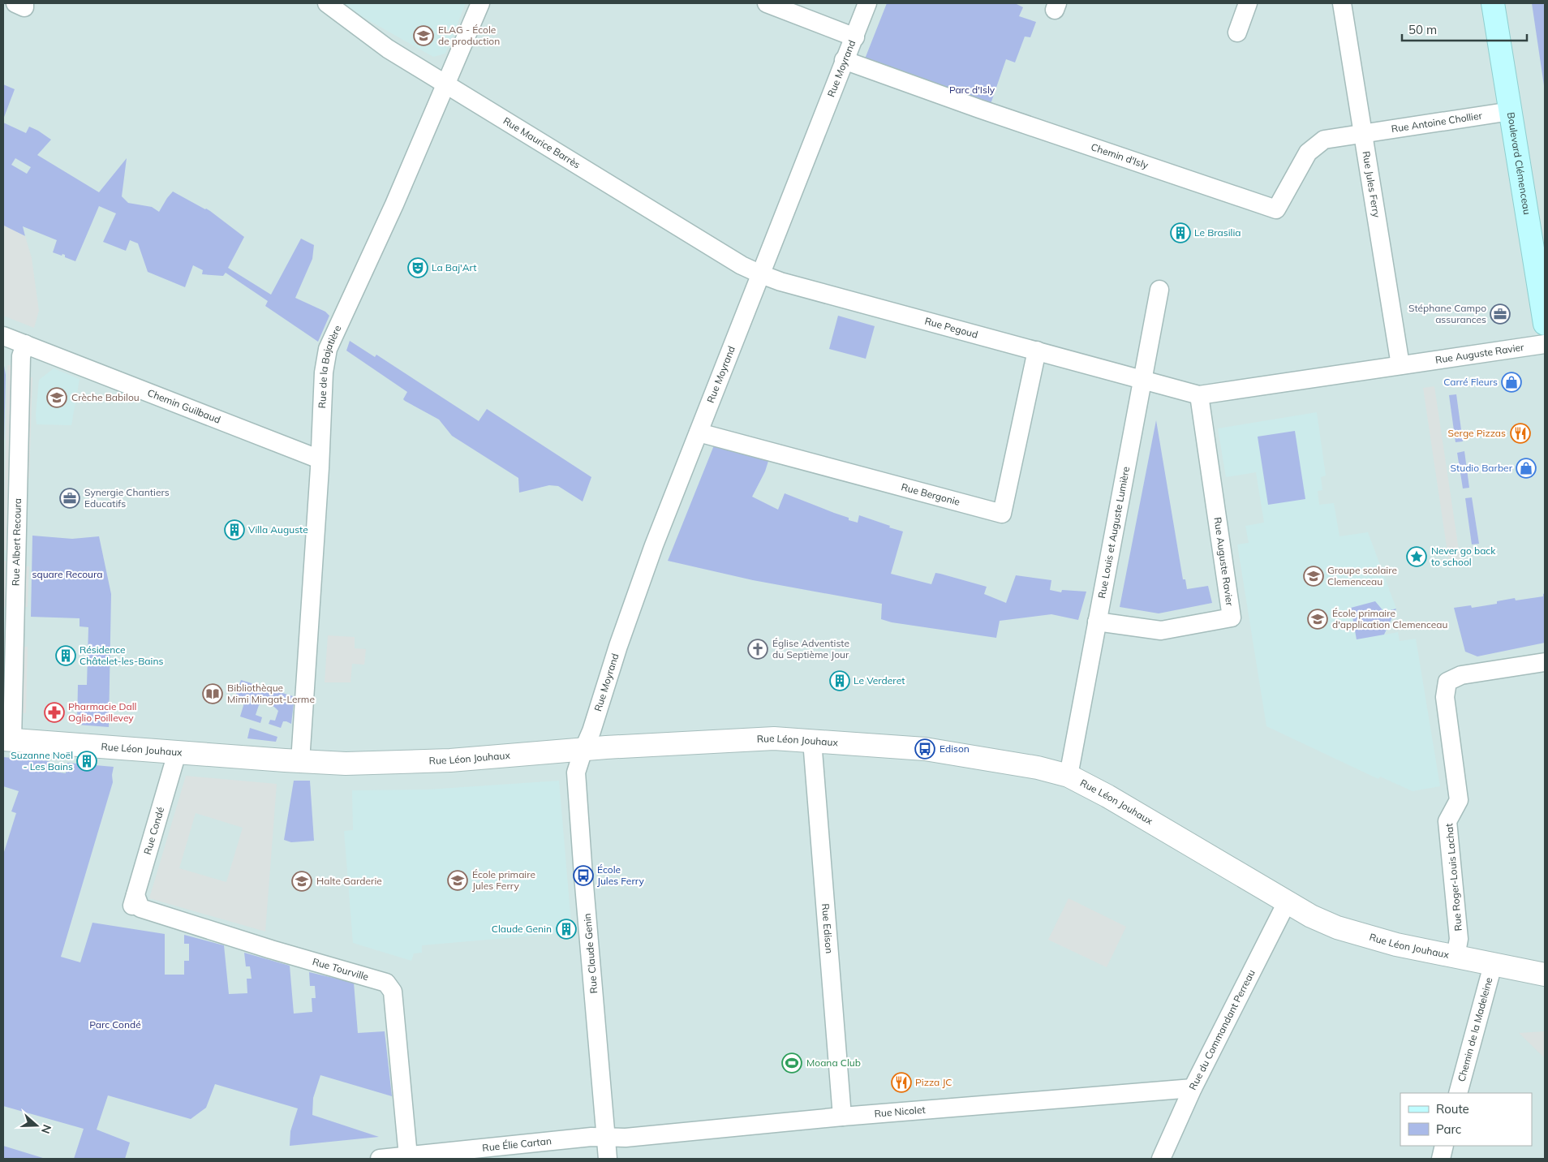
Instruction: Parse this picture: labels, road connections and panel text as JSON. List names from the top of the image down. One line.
{"streets":{"main road":["Boulevard Clémenceau"],"street":["Rue Moyrand","Rue Antoine Chollier","Rue Maurice Barrès","Chemin d'Isly","Rue Jules Ferry","Rue Pegoud","Rue Auguste Ravier","Rue de la Bajatière","Chemin Guilbaud","Rue Bergonie","Rue Louis et Auguste Lumière","Rue Albert Recoura","Rue Léon Jouhaux","Rue Condé","Rue Roger-Louis Lachat","Rue Edison","Rue Claude Genin","Rue Tourville","Rue du Commandant Perreau","Chemin de la Madeleine","Rue Nicolet","Rue Élie Cartan"]},"crossings":[["Rue Moyrand","Rue Maurice Barrès"],["Rue Moyrand","Chemin d'Isly"],["Rue Moyrand","Rue Pegoud"],["Rue Moyrand","Rue Bergonie"],["Rue Moyrand","Rue Léon Jouhaux"],["Rue Moyrand","Rue Claude Genin"],["Rue Antoine Chollier","Chemin d'Isly"],["Rue Antoine Chollier","Boulevard Clémenceau"],["Rue Antoine Chollier","Rue Jules Ferry"],["Rue Maurice Barrès","Rue Pegoud"],["Rue Maurice Barrès","Rue de la Bajatière"],["Chemin d'Isly","Rue Jules Ferry"],["Rue Jules Ferry","Rue Auguste Ravier"],["Rue Pegoud","Rue Auguste Ravier"],["Rue Pegoud","Rue Bergonie"],["Rue Pegoud","Rue Louis et Auguste Lumière"],["Rue Auguste Ravier","Rue Louis et Auguste Lumière"],["Rue de la Bajatière","Chemin Guilbaud"],["Rue de la Bajatière","Rue Léon Jouhaux"],["Chemin Guilbaud","Rue Albert Recoura"],["Rue Louis et Auguste Lumière","Rue Léon Jouhaux"],["Rue Albert Recoura","Rue Léon Jouhaux"],["Rue Léon Jouhaux","Rue Condé"],["Rue Léon Jouhaux","Rue Roger-Louis Lachat"],["Rue Léon Jouhaux","Rue Edison"],["Rue Léon Jouhaux","Rue Claude Genin"],["Rue Léon Jouhaux","Rue du Commandant Perreau"],["Rue Léon Jouhaux","Chemin de la Madeleine"],["Rue Condé","Rue Tourville"],["Rue Edison","Rue Nicolet"],["Rue Claude Genin","Rue Nicolet"],["Rue Claude Genin","Rue Élie Cartan"],["Rue Tourville","Rue Élie Cartan"],["Rue du Commandant Perreau","Rue Nicolet"],["Rue Nicolet","Rue Élie Cartan"]],"parks":["Parc d'Isly","square Recoura","Parc Condé"],"places":{"school or university":["ELAG - École de production","Crèche Babilou","Groupe scolaire Clemenceau","École primaire d'application Clemenceau","École primaire Jules Ferry","Halte Garderie"],"building":["Le Brasilia","Villa Auguste","Résidence Châtelet-les-Bains","Le Verderet","Suzanne Noël - Les Bains","Claude Genin"],"theatre":["La Baj'Art"],"office":["Stéphane Campo assurances","Synergie Chantiers Educatifs"],"shop":["Carré Fleurs","Studio Barber"],"restaurant":["Serge Pizzas","Pizza JC"],"place":["Never go back to school"],"church":["Église Adventiste du Septième Jour"],"library":["Bibliothèque Mimi Mingat-Lerme"],"pharmacy":["Pharmacie Dall Oglio Poillevey"],"bus stop":["Edison","École Jules Ferry"],"sports":["Moana Club"]},"legend":["Route","Parc"],"scale_bar":"50 m","north":"right"}
